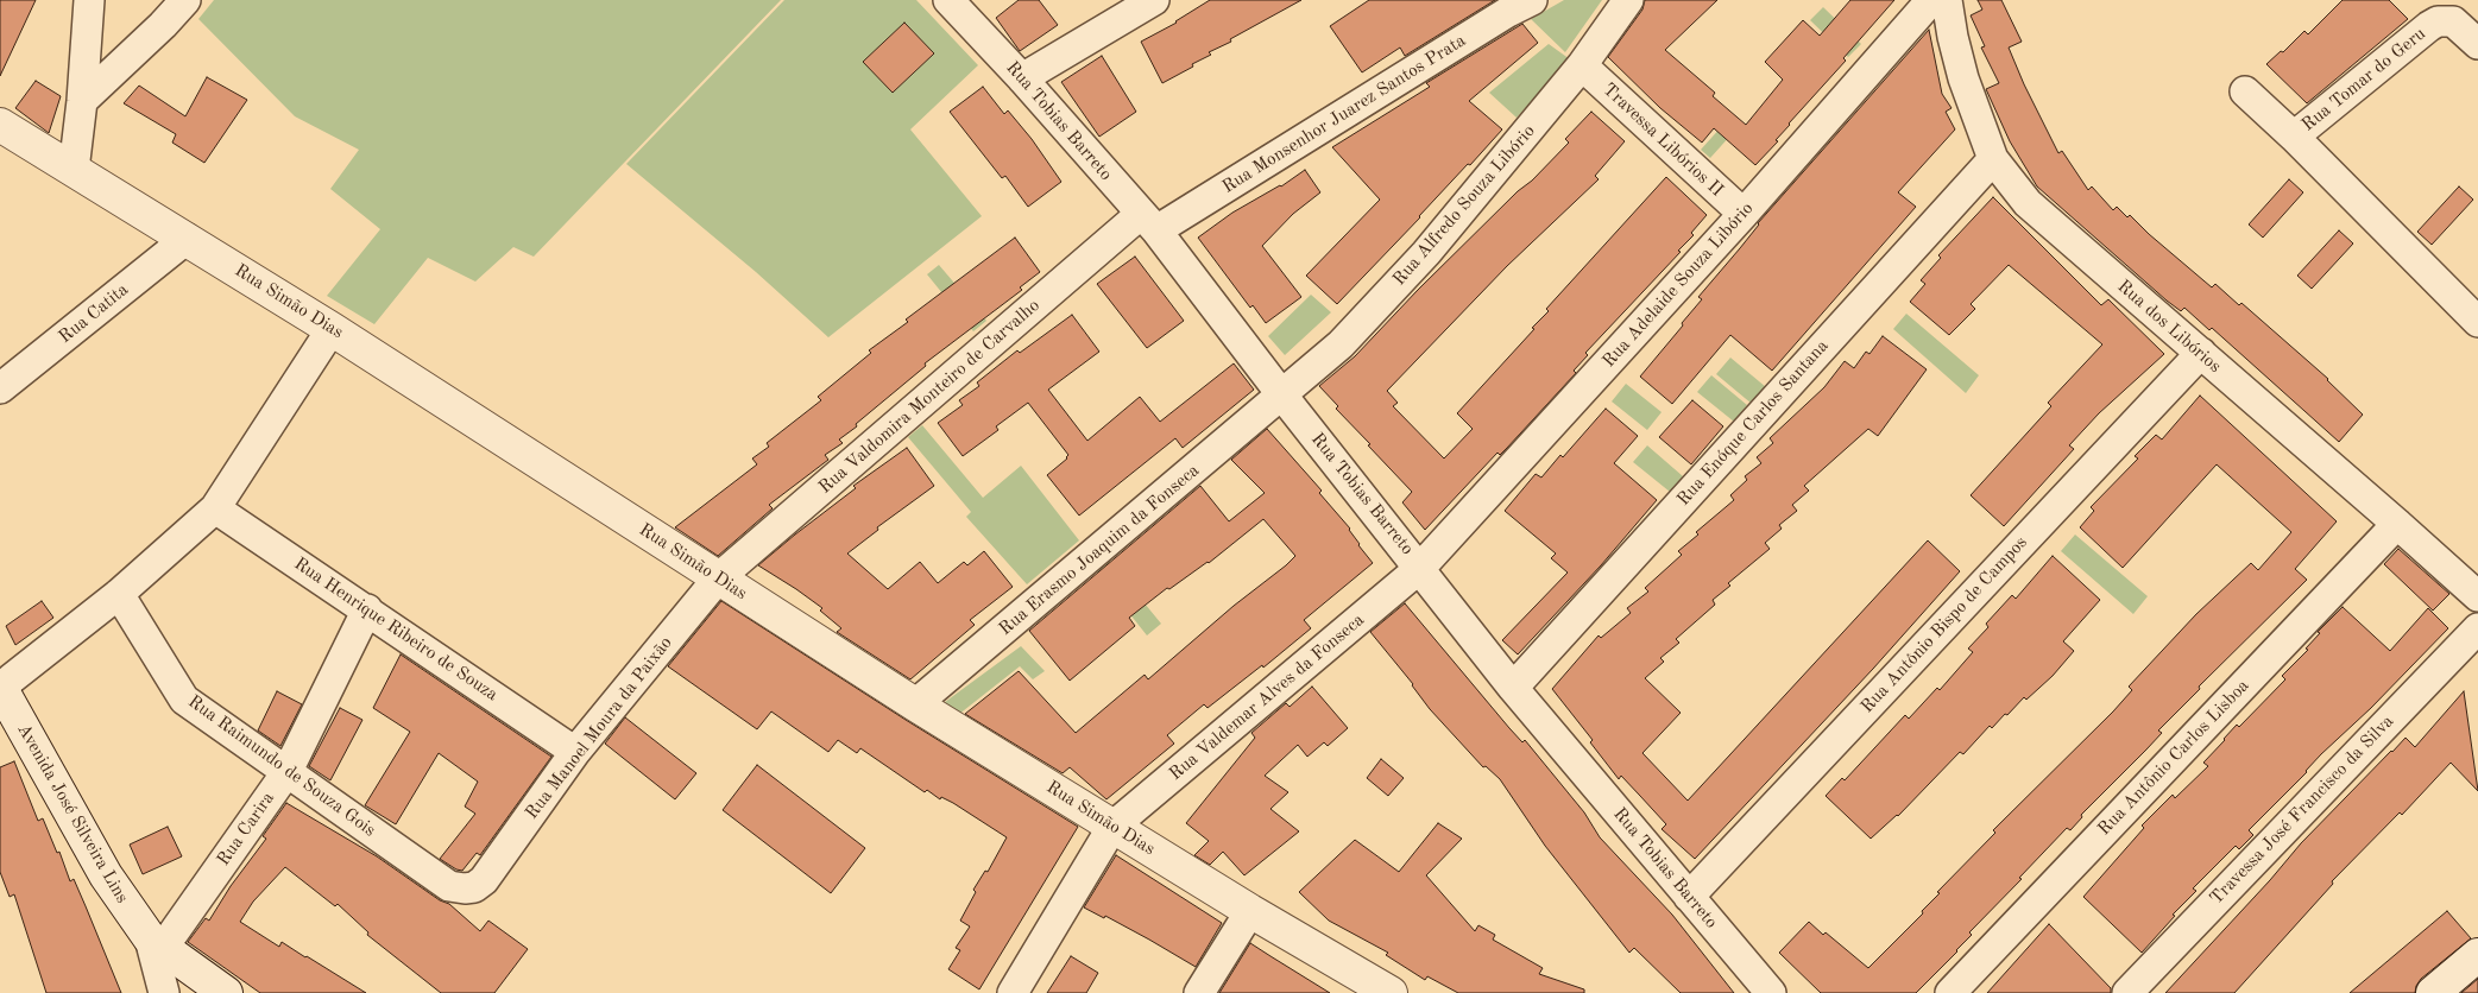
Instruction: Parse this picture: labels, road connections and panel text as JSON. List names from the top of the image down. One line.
{"streets":{"street":["Rua Tomar do Geru","Rua Monsenhor Juarez Santos Prata","Rua Tobias Barreto","Travessa Libórios II","Rua Alfredo Souza Libório","Rua Adelaide Souza Libório","Rua Simão Dias","Rua Catita","Rua dos Libórios","Rua Valdomira Monteiro de Carvalho","Rua Enóque Carlos Santana","Rua Erasmo Joaquim da Fonseca","Rua Antônio Bispo de Campos","Rua Henrique Ribeiro de Souza","Rua Valdemar Alves da Fonseca","Rua Manoel Moura da Paixão","Rua Antônio Carlos Lisboa","Rua Raimundo de Souza Gois","Travessa José Francisco da Silva","Avenida José Silveira Lins","Rua Carira"]},"crossings":[["Rua Monsenhor Juarez Santos Prata","Rua Tobias Barreto"],["Rua Monsenhor Juarez Santos Prata","Rua Valdomira Monteiro de Carvalho"],["Rua Tobias Barreto","Rua Alfredo Souza Libório"],["Rua Tobias Barreto","Rua Adelaide Souza Libório"],["Rua Tobias Barreto","Rua Valdomira Monteiro de Carvalho"],["Rua Tobias Barreto","Rua Enóque Carlos Santana"],["Rua Tobias Barreto","Rua Erasmo Joaquim da Fonseca"],["Rua Tobias Barreto","Rua Antônio Bispo de Campos"],["Rua Tobias Barreto","Rua Valdemar Alves da Fonseca"],["Travessa Libórios II","Rua Alfredo Souza Libório"],["Travessa Libórios II","Rua Adelaide Souza Libório"],["Rua Alfredo Souza Libório","Rua Erasmo Joaquim da Fonseca"],["Rua Adelaide Souza Libório","Rua Valdemar Alves da Fonseca"],["Rua Simão Dias","Rua Catita"],["Rua Simão Dias","Rua Valdomira Monteiro de Carvalho"],["Rua Simão Dias","Rua Erasmo Joaquim da Fonseca"],["Rua Simão Dias","Rua Valdemar Alves da Fonseca"],["Rua Simão Dias","Rua Manoel Moura da Paixão"],["Rua dos Libórios","Rua Enóque Carlos Santana"],["Rua dos Libórios","Rua Antônio Bispo de Campos"],["Rua dos Libórios","Rua Antônio Carlos Lisboa"],["Rua Valdomira Monteiro de Carvalho","Rua Manoel Moura da Paixão"],["Rua Henrique Ribeiro de Souza","Rua Manoel Moura da Paixão"],["Rua Henrique Ribeiro de Souza","Rua Carira"],["Rua Manoel Moura da Paixão","Rua Raimundo de Souza Gois"],["Rua Raimundo de Souza Gois","Rua Carira"],["Avenida José Silveira Lins","Rua Carira"]]}
